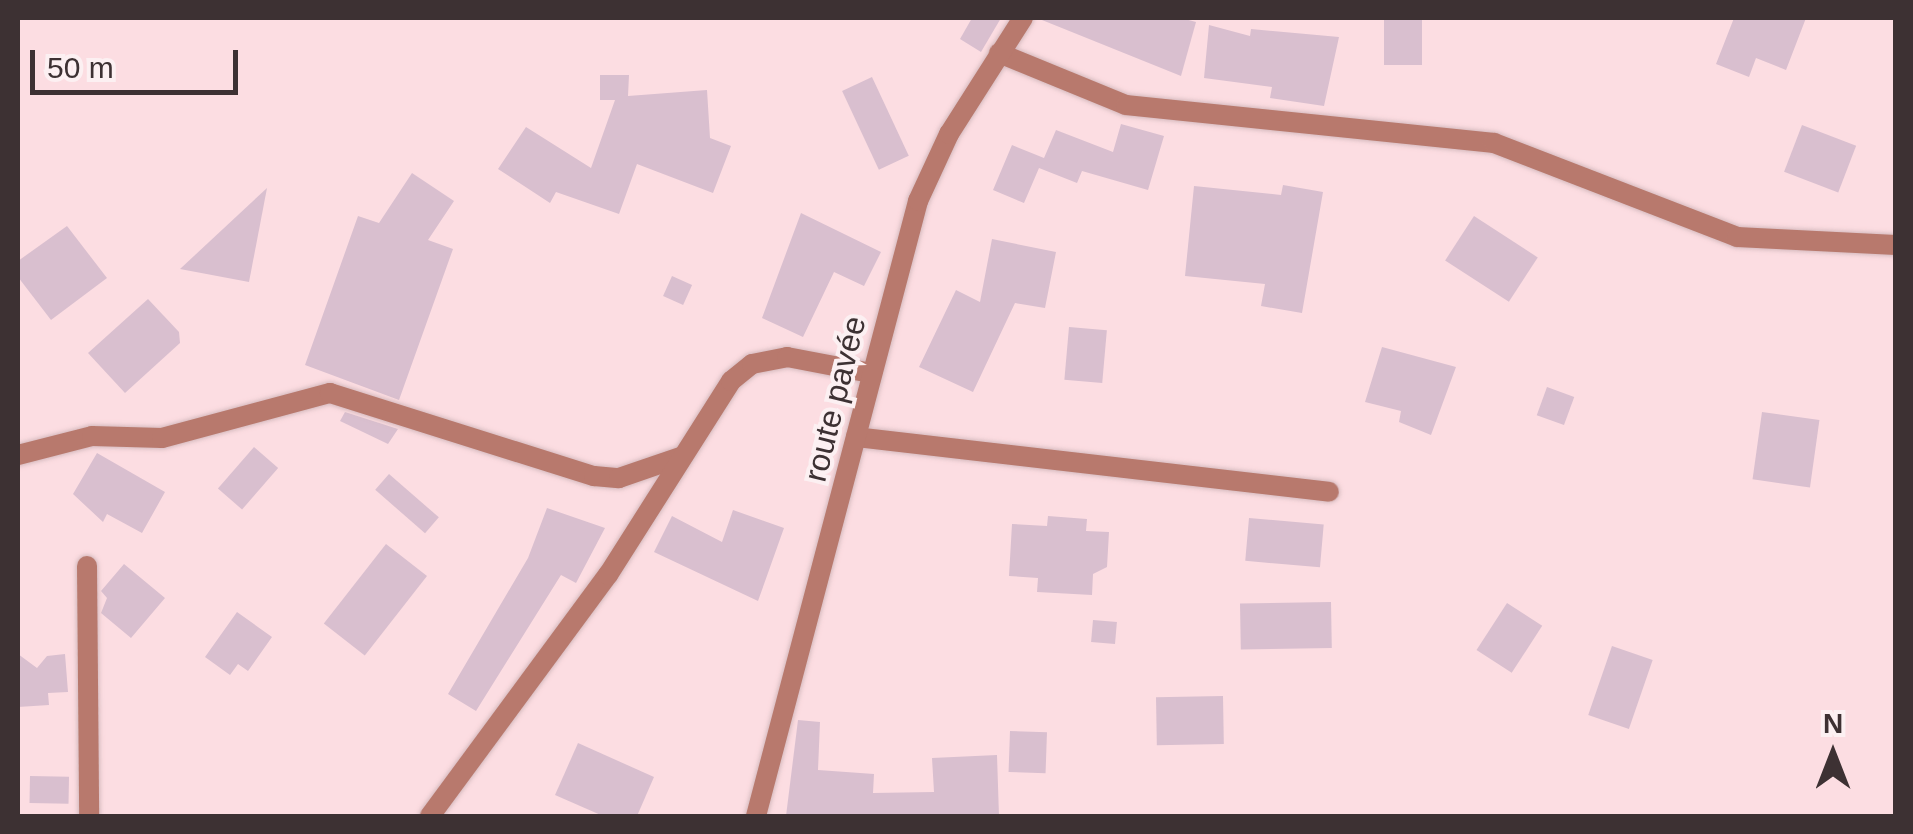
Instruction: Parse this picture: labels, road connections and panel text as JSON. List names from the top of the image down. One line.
{"streets":{"street":["route pavée"]},"scale_bar":"50 m","north":"top"}
